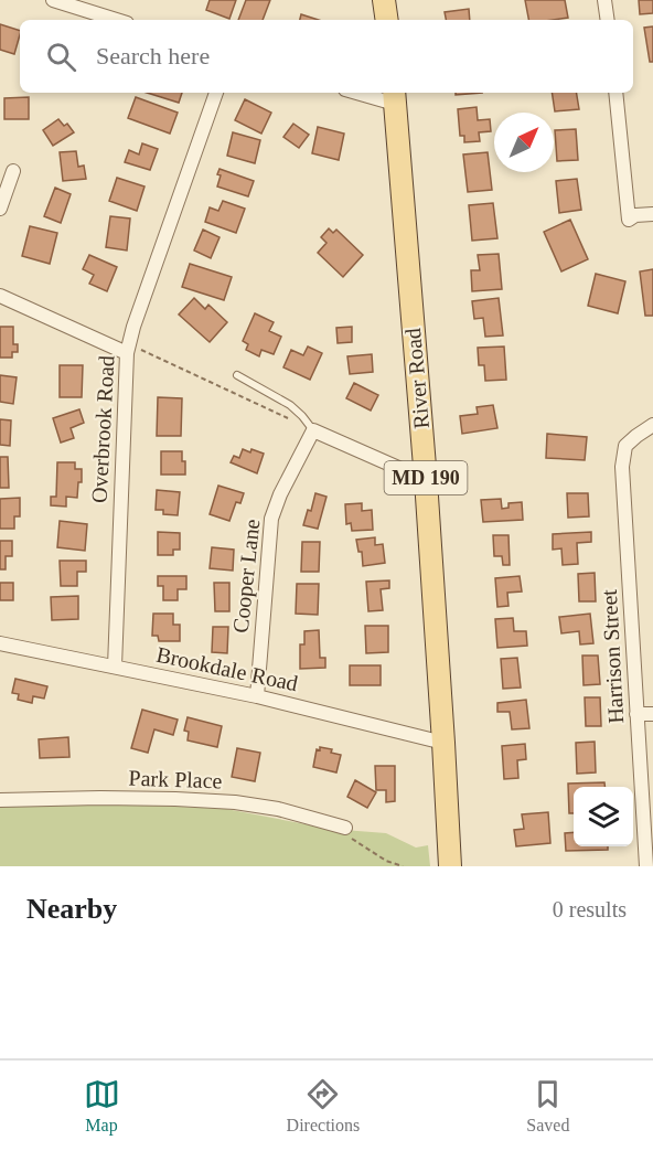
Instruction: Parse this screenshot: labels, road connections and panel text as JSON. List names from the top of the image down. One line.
{"streets":{"main road":["River Road","MD 190"],"street":["Overbrook Road","Cooper Lane","Harrison Street","Brookdale Road","Park Place"]},"crossings":[["River Road","Brookdale Road"],["Overbrook Road","Brookdale Road"],["Cooper Lane","Brookdale Road"]],"north":"top right","page":{"search":"Search here","heading":["Nearby","0 results"],"nav":["Map","Directions","Saved"]}}
